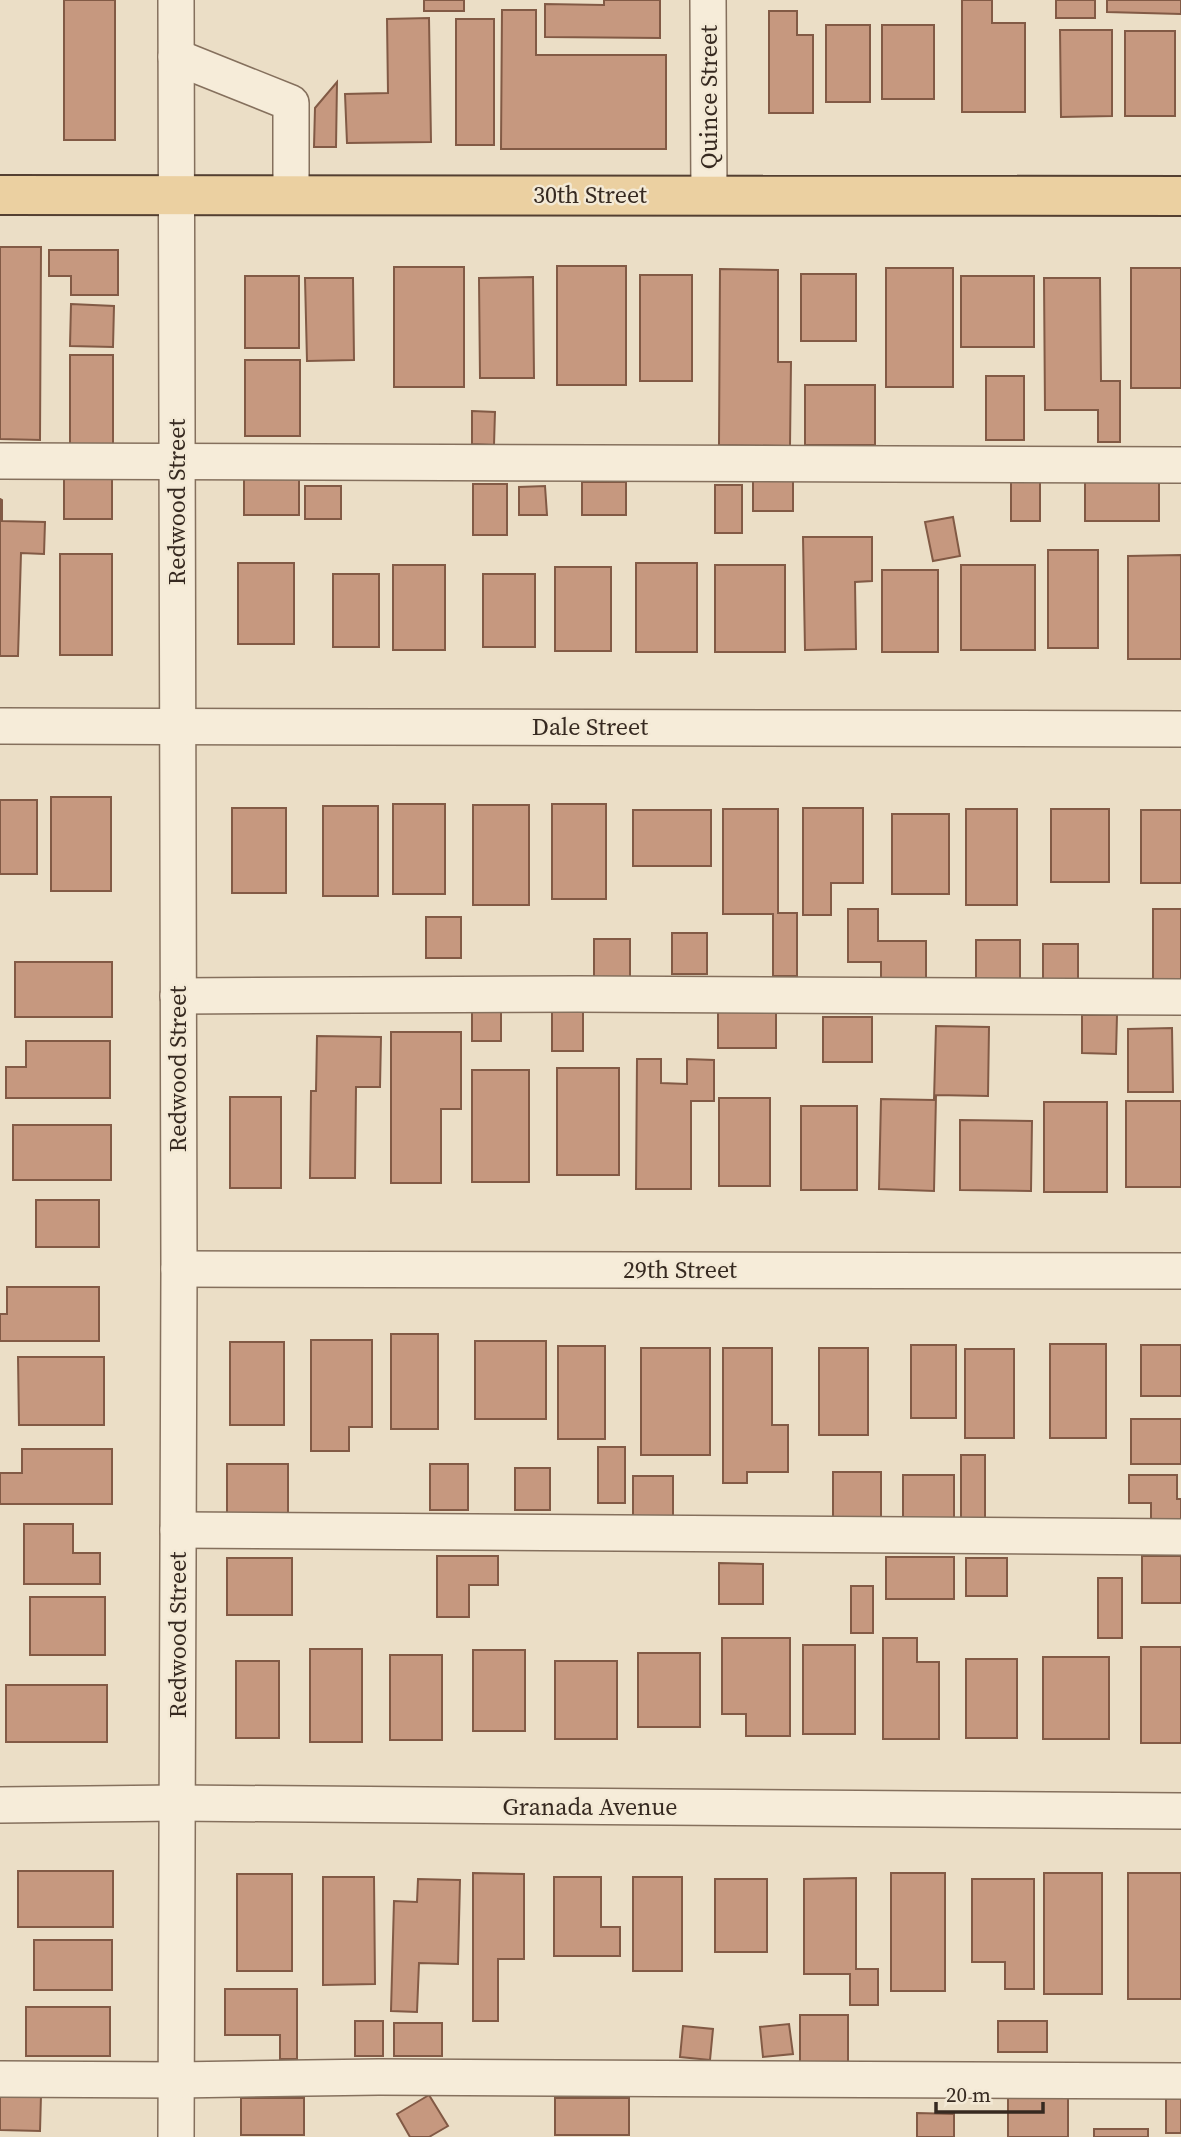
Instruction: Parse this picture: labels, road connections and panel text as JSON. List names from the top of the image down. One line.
{"streets":{"main road":["30th Street"],"street":["Quince Street","Redwood Street","Dale Street","29th Street","Granada Avenue"]},"crossings":[["Quince Street","30th Street"],["30th Street","Redwood Street"],["Redwood Street","Dale Street"],["Redwood Street","29th Street"],["Redwood Street","Granada Avenue"]],"scale_bar":"20 m"}
